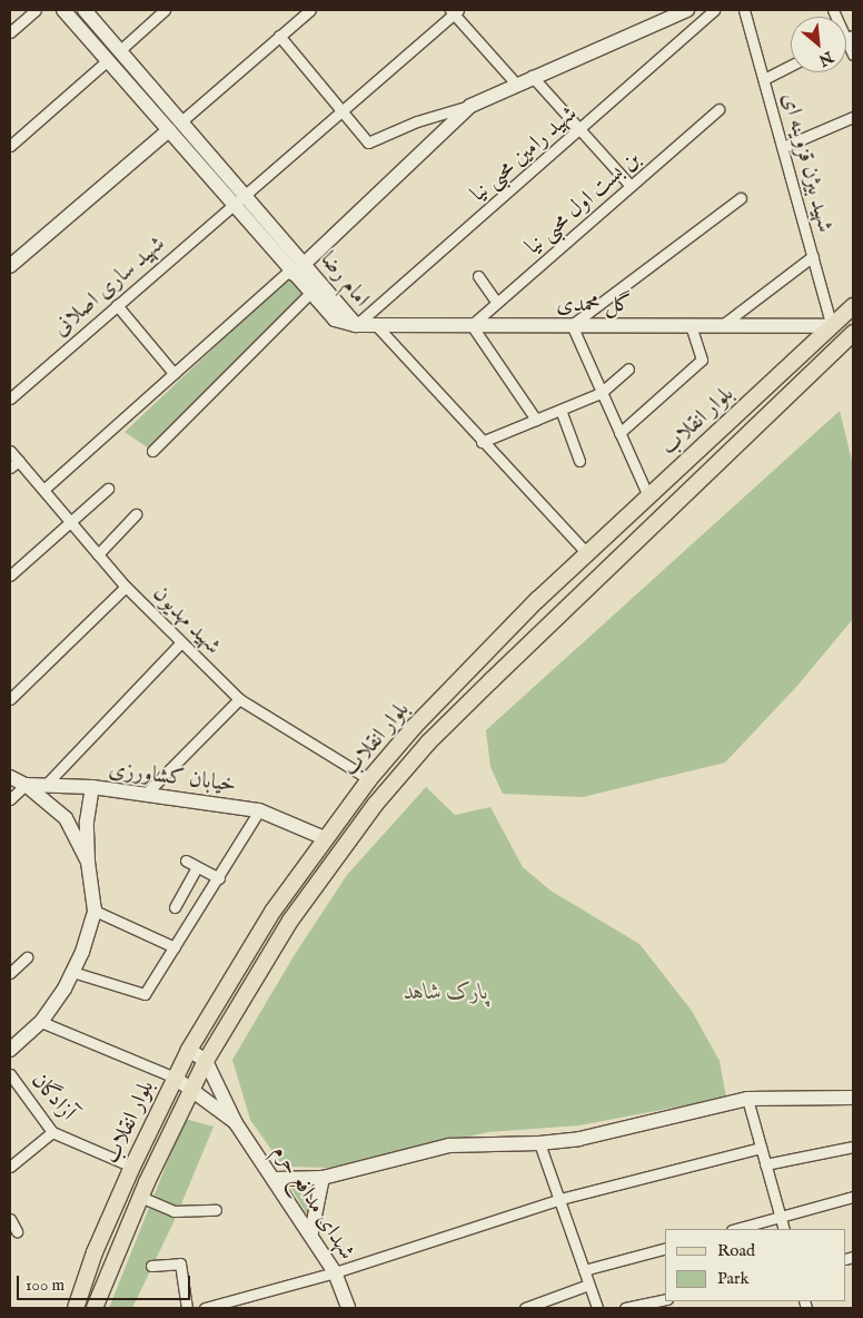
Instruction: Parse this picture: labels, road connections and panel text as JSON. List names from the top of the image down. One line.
{"streets":{"main road":["بلوار انقلاب"],"street":["شهید رامین محبی نیا","شهید بیژن قزوینه ای","بن بست اول محبی نیا","امام رضا","شهید ساری اصلانی","گل محمدی","شهید مهدیون","خیابان کشاورزی","آزادگان","شهدای مدافع حرم"]},"crossings":[["شهید رامین محبی نیا","امام رضا"],["شهید رامین محبی نیا","گل محمدی"],["شهید بیژن قزوینه ای","گل محمدی"],["شهید بیژن قزوینه ای","بلوار انقلاب"],["بن بست اول محبی نیا","گل محمدی"],["امام رضا","شهید ساری اصلانی"],["امام رضا","گل محمدی"],["گل محمدی","بلوار انقلاب"],["بلوار انقلاب","شهید مهدیون"],["بلوار انقلاب","خیابان کشاورزی"],["بلوار انقلاب","آزادگان"]],"parks":["پارک شاهد"],"legend":["Road","Park"],"scale_bar":"100 m","north":"bottom right"}
